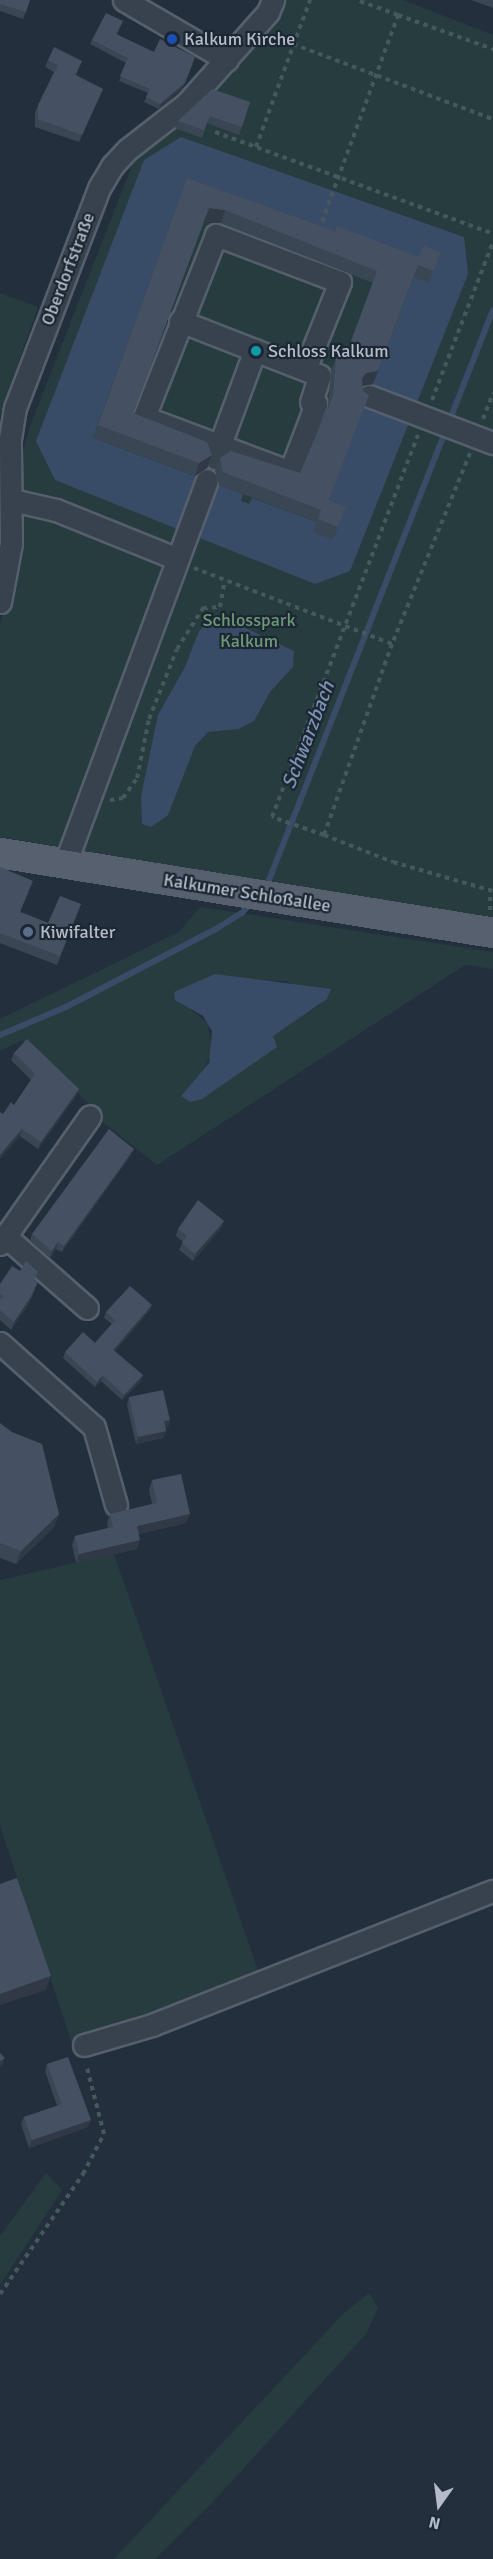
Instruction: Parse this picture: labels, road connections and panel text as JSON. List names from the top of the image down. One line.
{"streets":{"main road":["Kalkumer Schloßallee"],"street":["Oberdorfstraße"]},"water":["Schwarzbach"],"parks":["Schlosspark Kalkum"],"places":["Kalkum Kirche","Schloss Kalkum","Kiwifalter"],"north":"bottom"}
